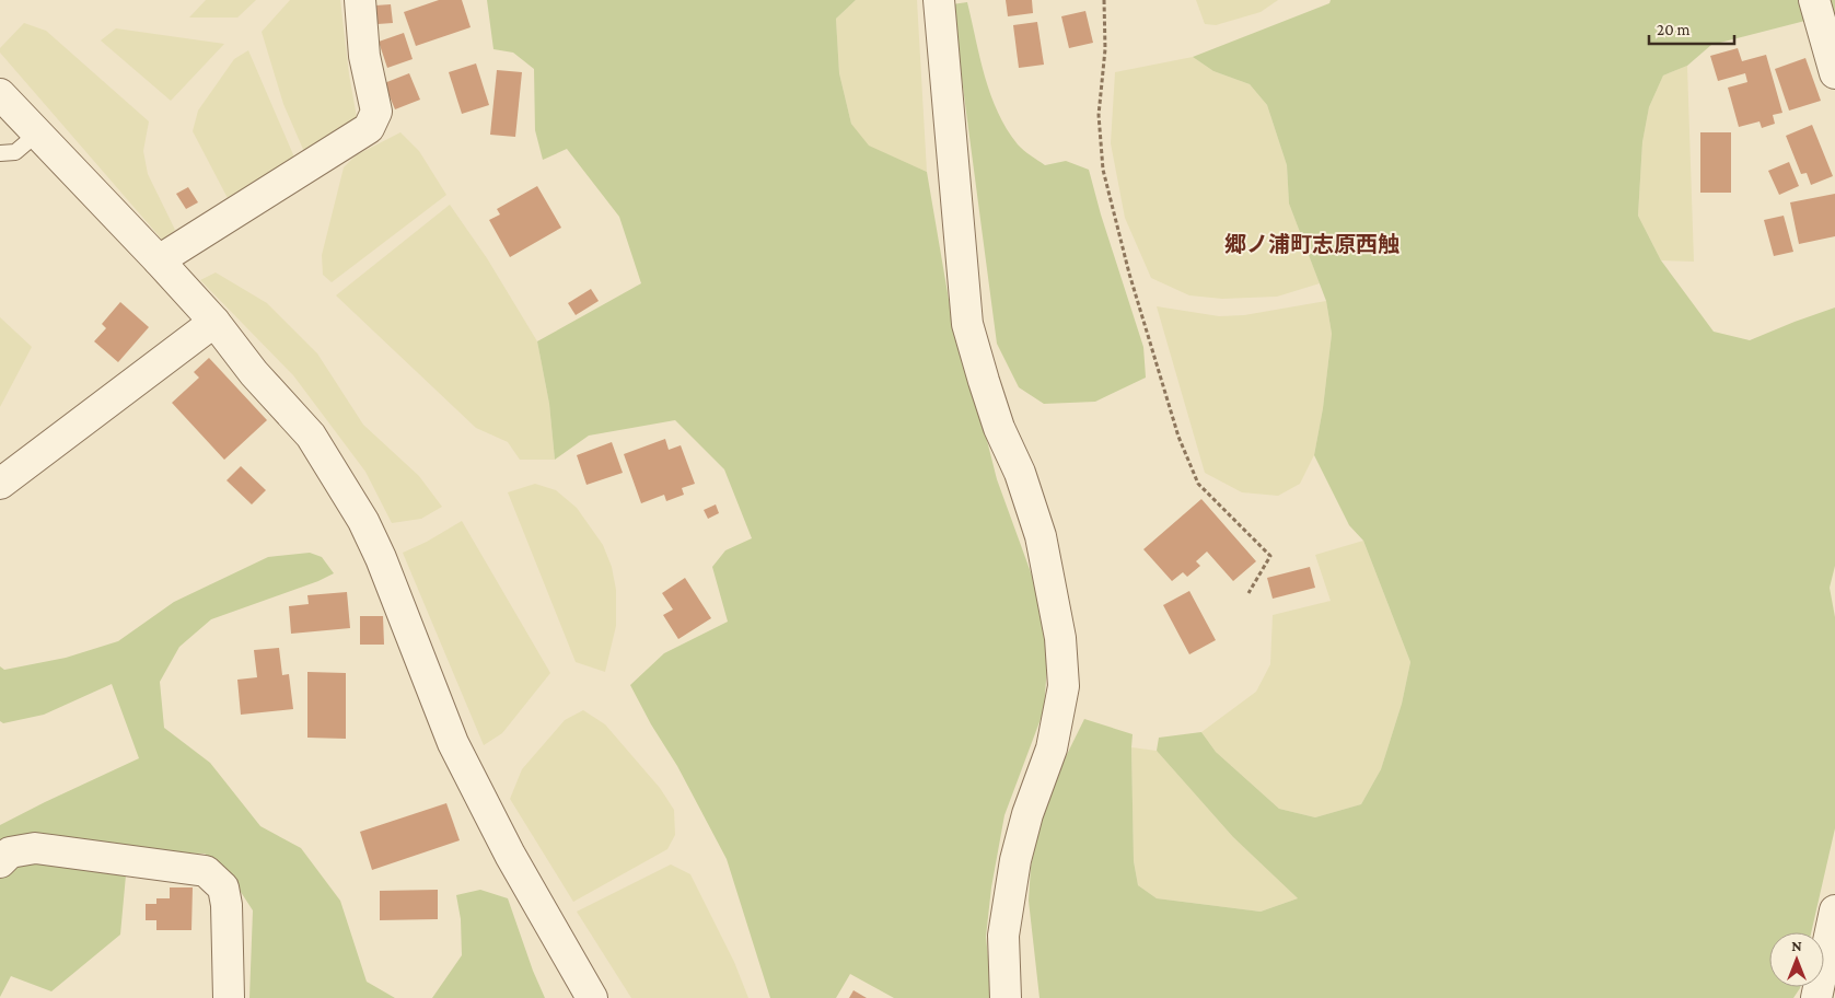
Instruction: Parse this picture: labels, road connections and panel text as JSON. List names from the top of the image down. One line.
{"districts":["郷ノ浦町志原西触"],"scale_bar":"20 m","north":"top"}
